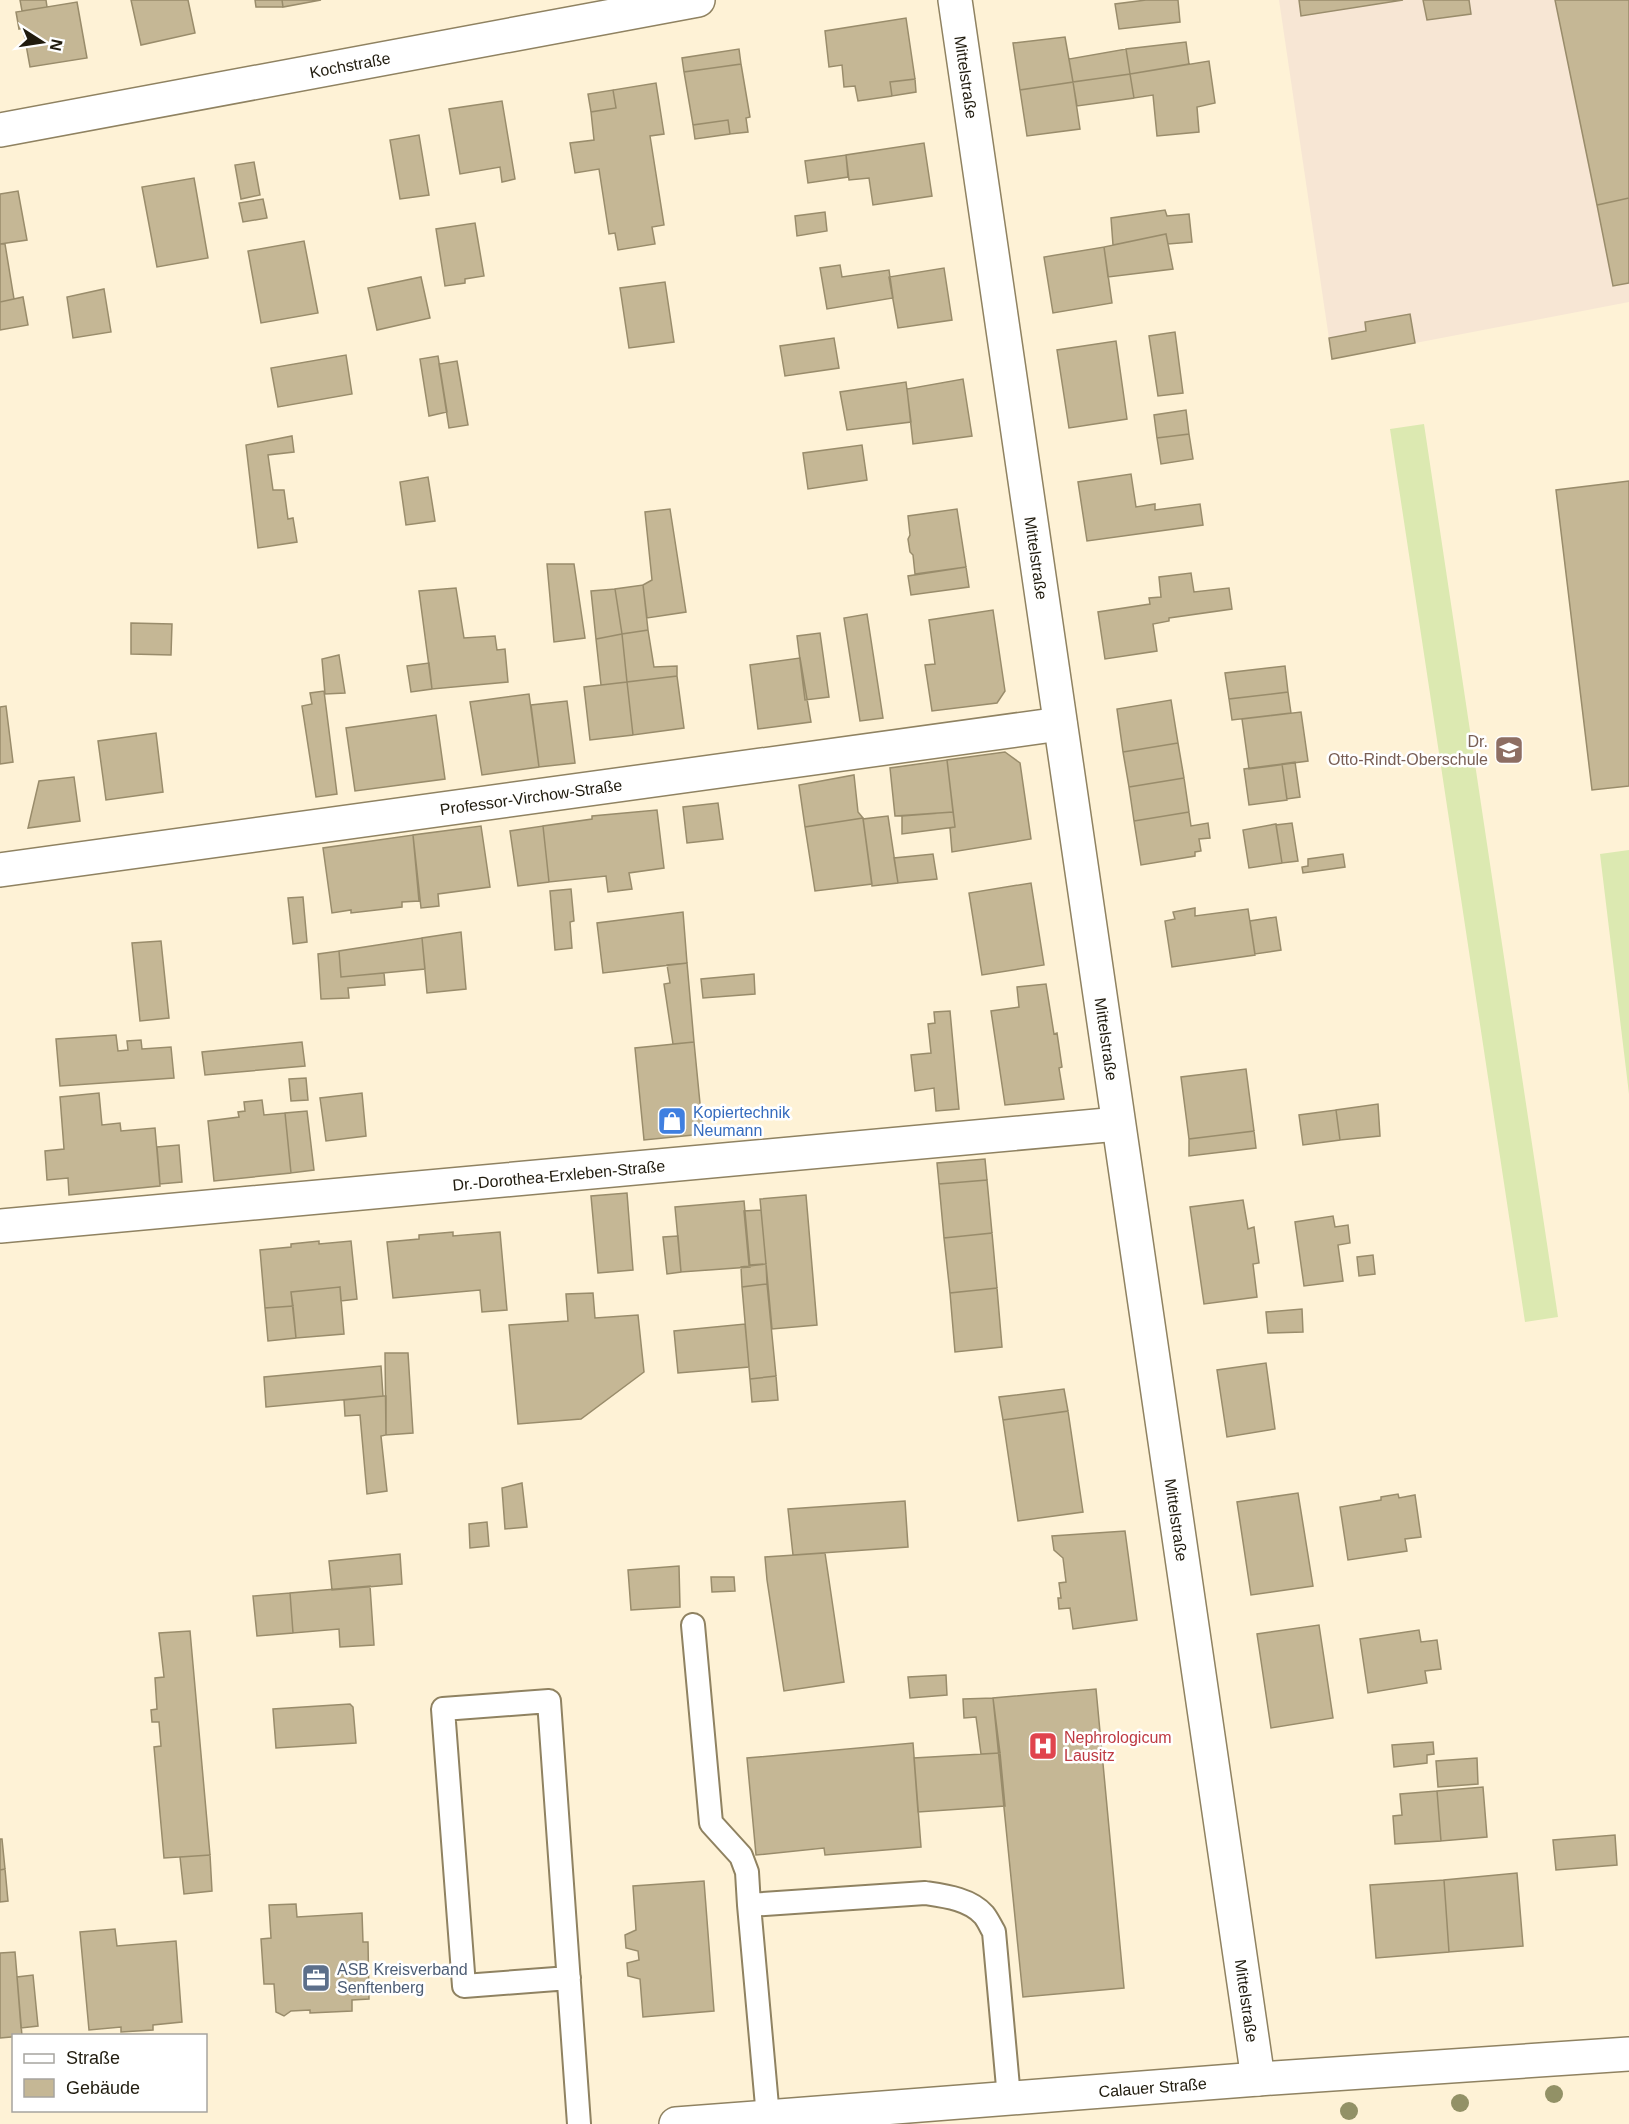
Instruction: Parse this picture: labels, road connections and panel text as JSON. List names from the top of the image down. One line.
{"streets":{"street":["Kochstraße","Mittelstraße","Professor-Virchow-Straße","Dr.-Dorothea-Erxleben-Straße","Calauer Straße"]},"crossings":[["Mittelstraße","Professor-Virchow-Straße"],["Mittelstraße","Dr.-Dorothea-Erxleben-Straße"],["Mittelstraße","Calauer Straße"]],"places":{"school or university":["Dr. Otto-Rindt-Oberschule"],"shop":["Kopiertechnik Neumann"],"hospital":["Nephrologicum Lausitz"],"office":["ASB Kreisverband Senftenberg"]},"legend":["Straße","Gebäude"],"north":"right"}
